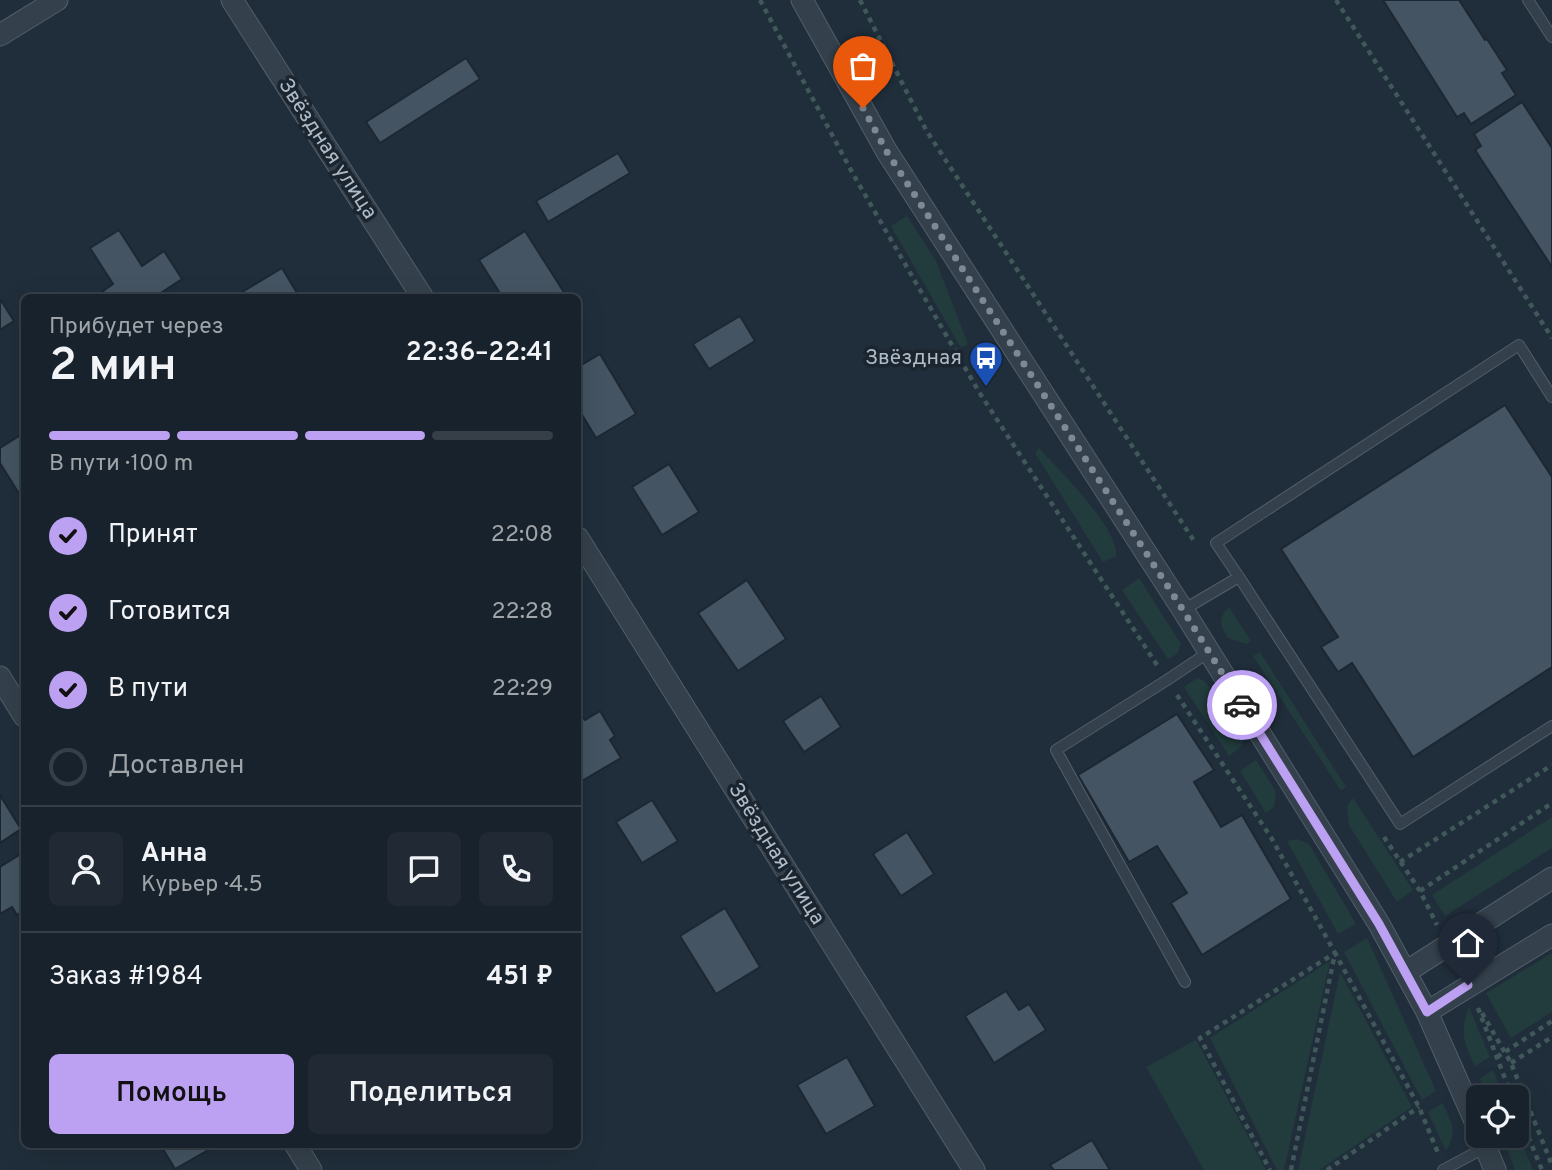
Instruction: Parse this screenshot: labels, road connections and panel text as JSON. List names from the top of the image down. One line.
{"streets":{"street":["Звёздная улица"]},"places":{"bus stop":["Звёздная"]},"page":{"heading":["2 мин","Прибудет через","22:36–22:41"],"panel":["Анна","Курьер · 4.5","Заказ #1984","451 ₽"],"bar":"В пути · 100 m","list":[["Принят","22:08"],["Готовится","22:28"],["В пути","22:29"],"Доставлен"],"buttons":["Помощь","Поделиться"]}}
